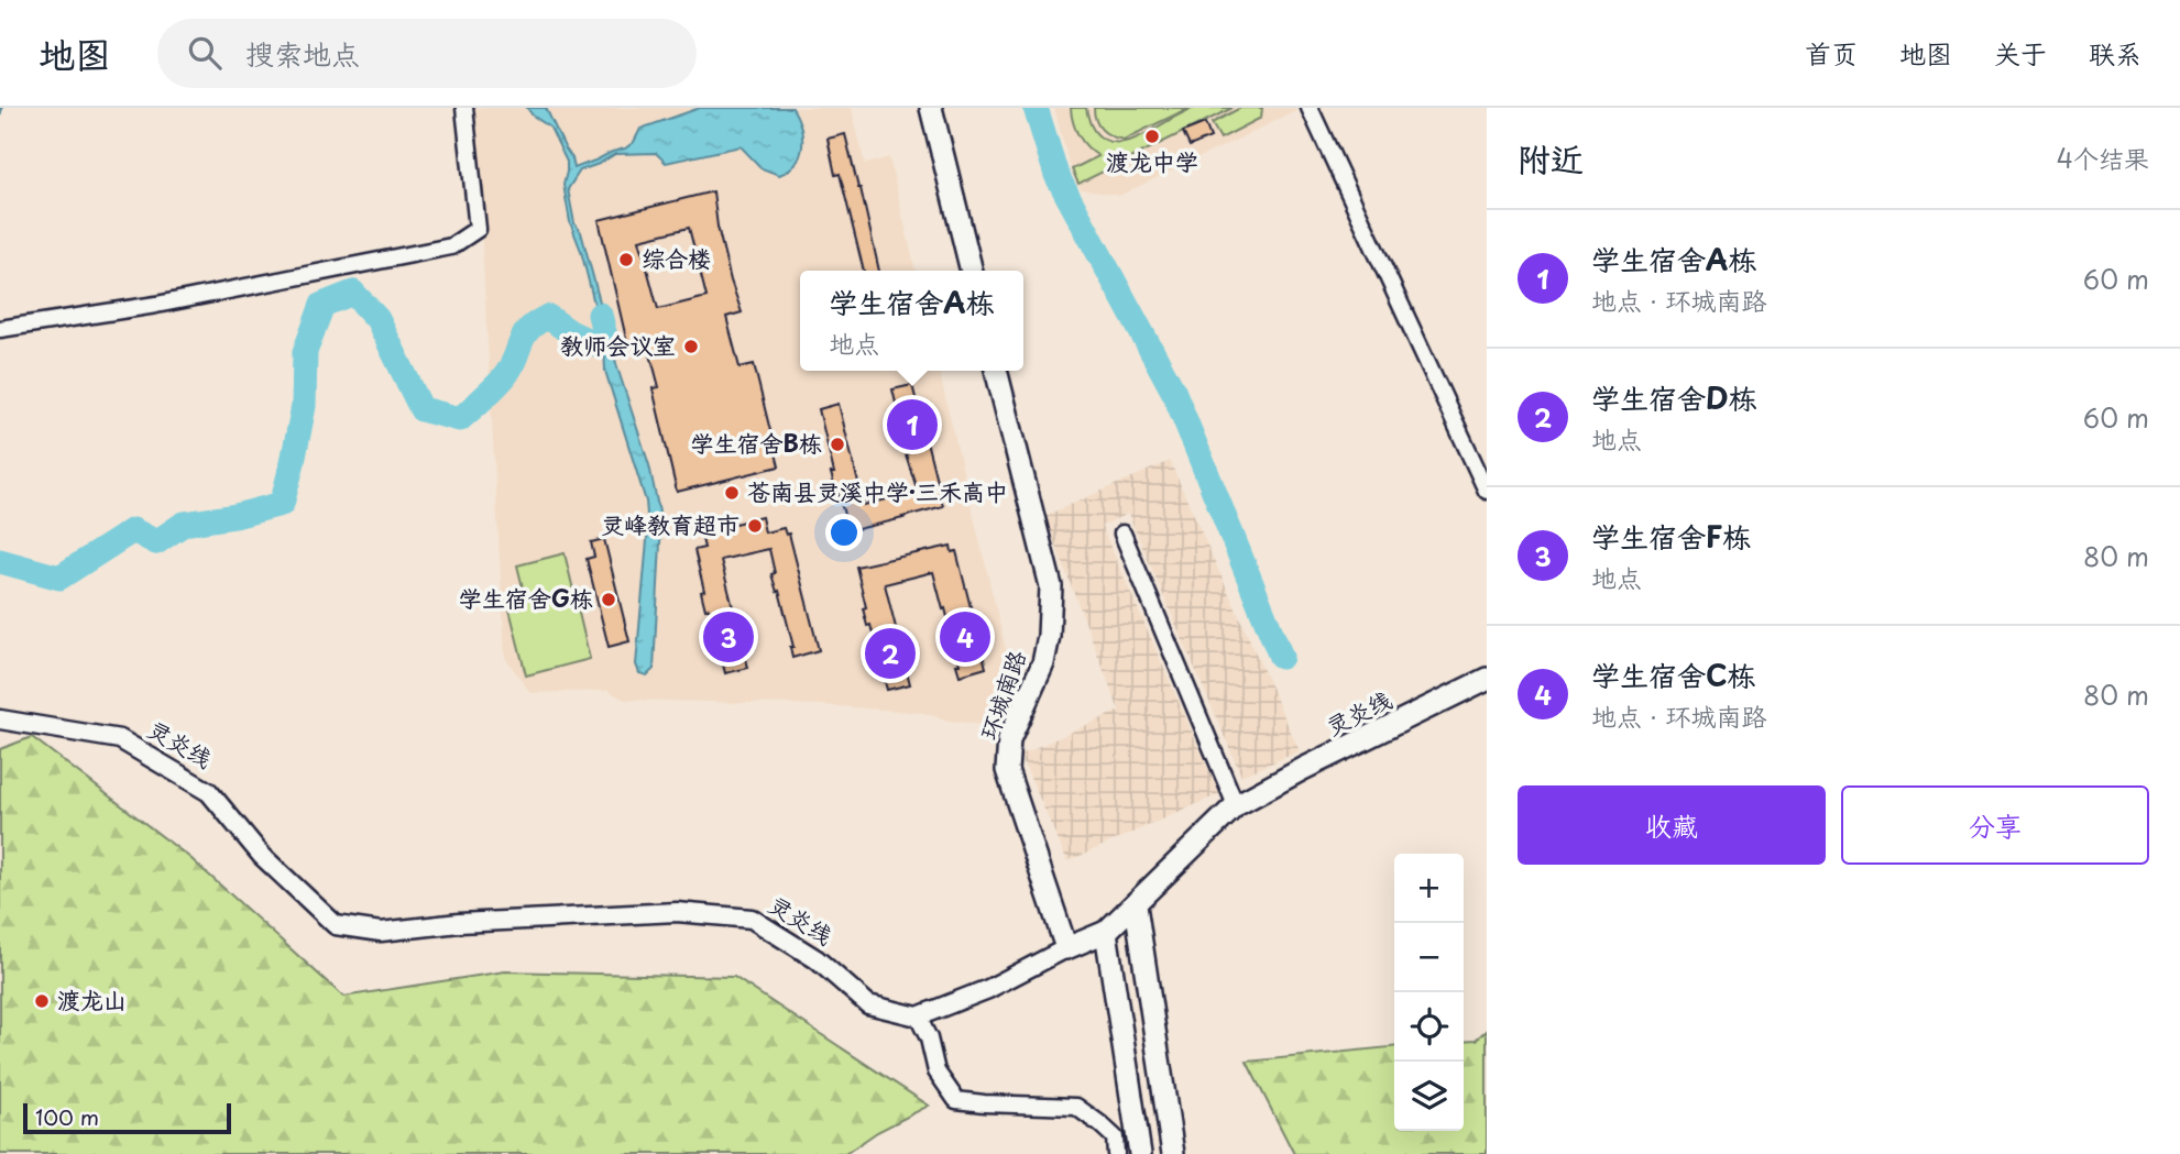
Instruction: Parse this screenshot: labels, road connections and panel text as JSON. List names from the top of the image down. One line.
{"streets":{"main road":["环城南路","灵炎线"]},"crossings":[["环城南路","灵炎线"]],"places":["渡龙中学","综合楼","教师会议室","学生宿舍B栋","苍南县灵溪中学·三禾高中","灵峰教育超市","学生宿舍G栋","渡龙山"],"scale_bar":"100 m","page":{"header":"地图","search":"搜索地点","nav":["首页","地图","关于","联系"],"heading":["附近","4个结果"],"list":[{"mark":"1","name":"学生宿舍A栋","note":"地点 · 环城南路","value":"60 m"},{"mark":"2","name":"学生宿舍D栋","note":"地点","value":"60 m"},{"mark":"3","name":"学生宿舍F栋","note":"地点","value":"80 m"},{"mark":"4","name":"学生宿舍C栋","note":"地点 · 环城南路","value":"80 m"}],"popup":["学生宿舍A栋","地点"],"pins":["1","3","4","2"],"buttons":["收藏","分享"],"map_buttons":["+","−"],"scale":"100 m"}}
